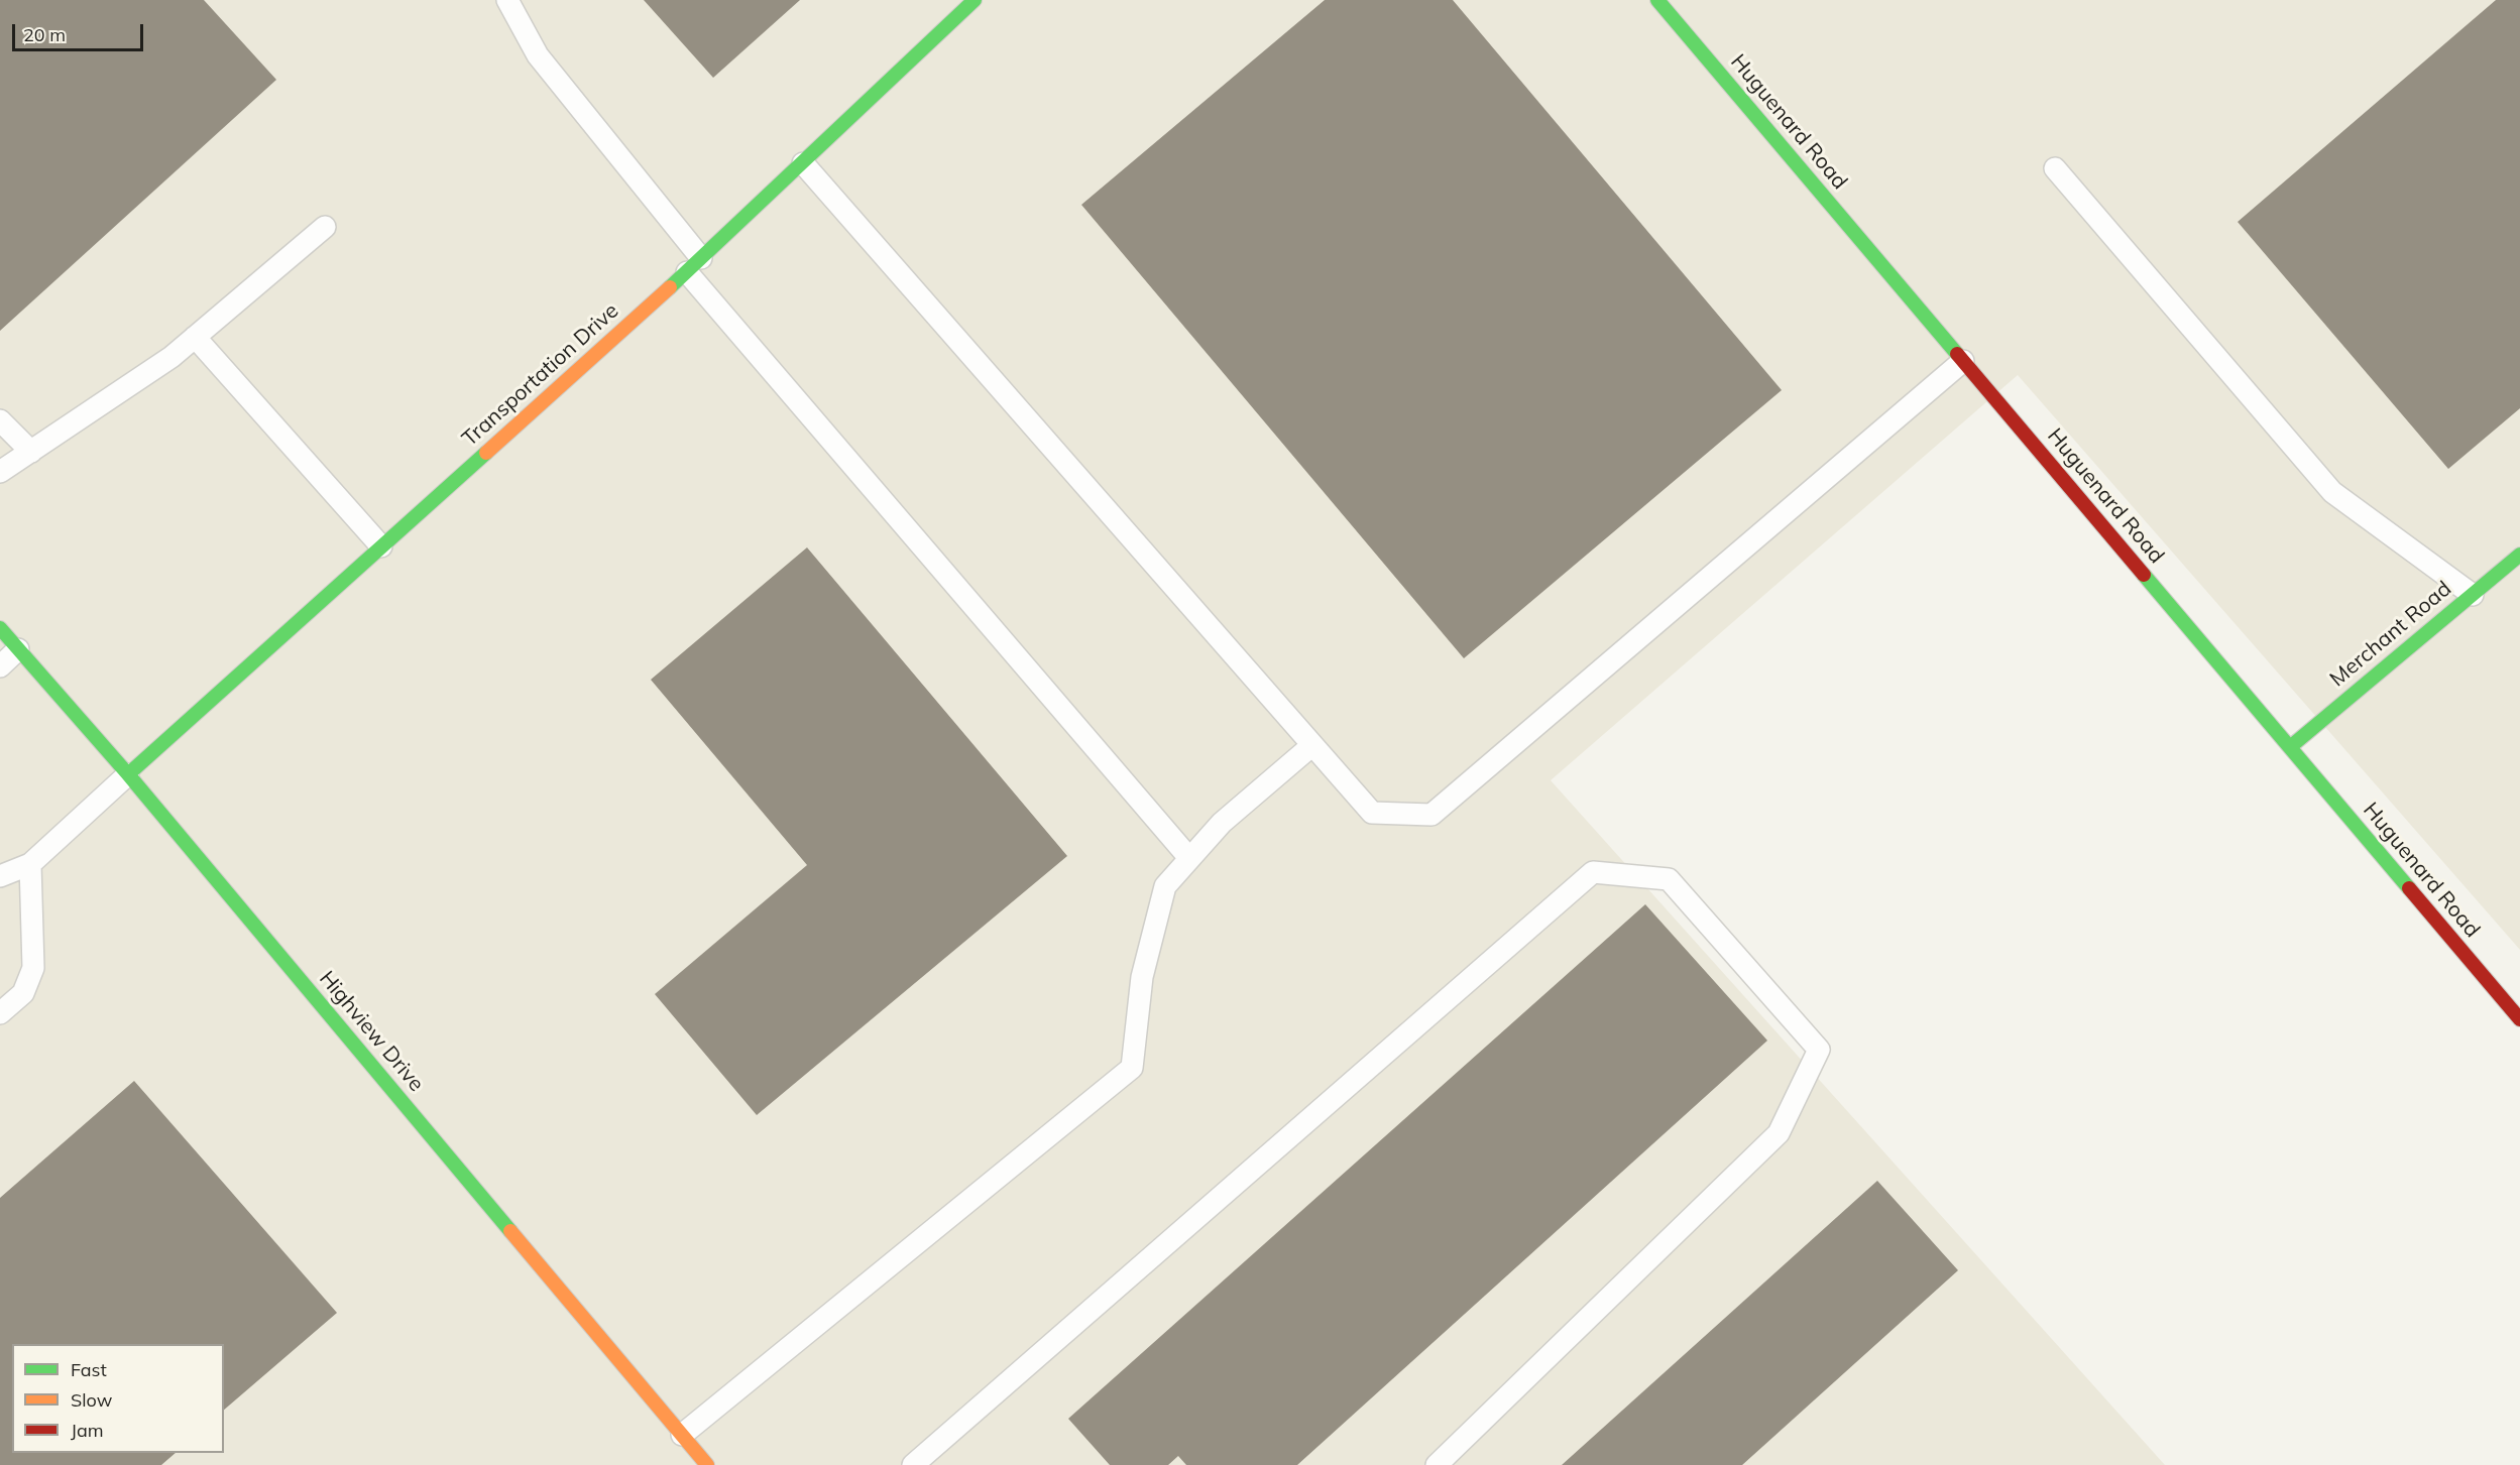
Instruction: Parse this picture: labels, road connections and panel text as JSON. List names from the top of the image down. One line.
{"streets":{"street":["Huguenard Road","Transportation Drive","Merchant Road","Highview Drive"]},"crossings":[["Huguenard Road","Merchant Road"],["Transportation Drive","Highview Drive"]],"legend":["Fast","Slow","Jam"],"scale_bar":"20 m"}
